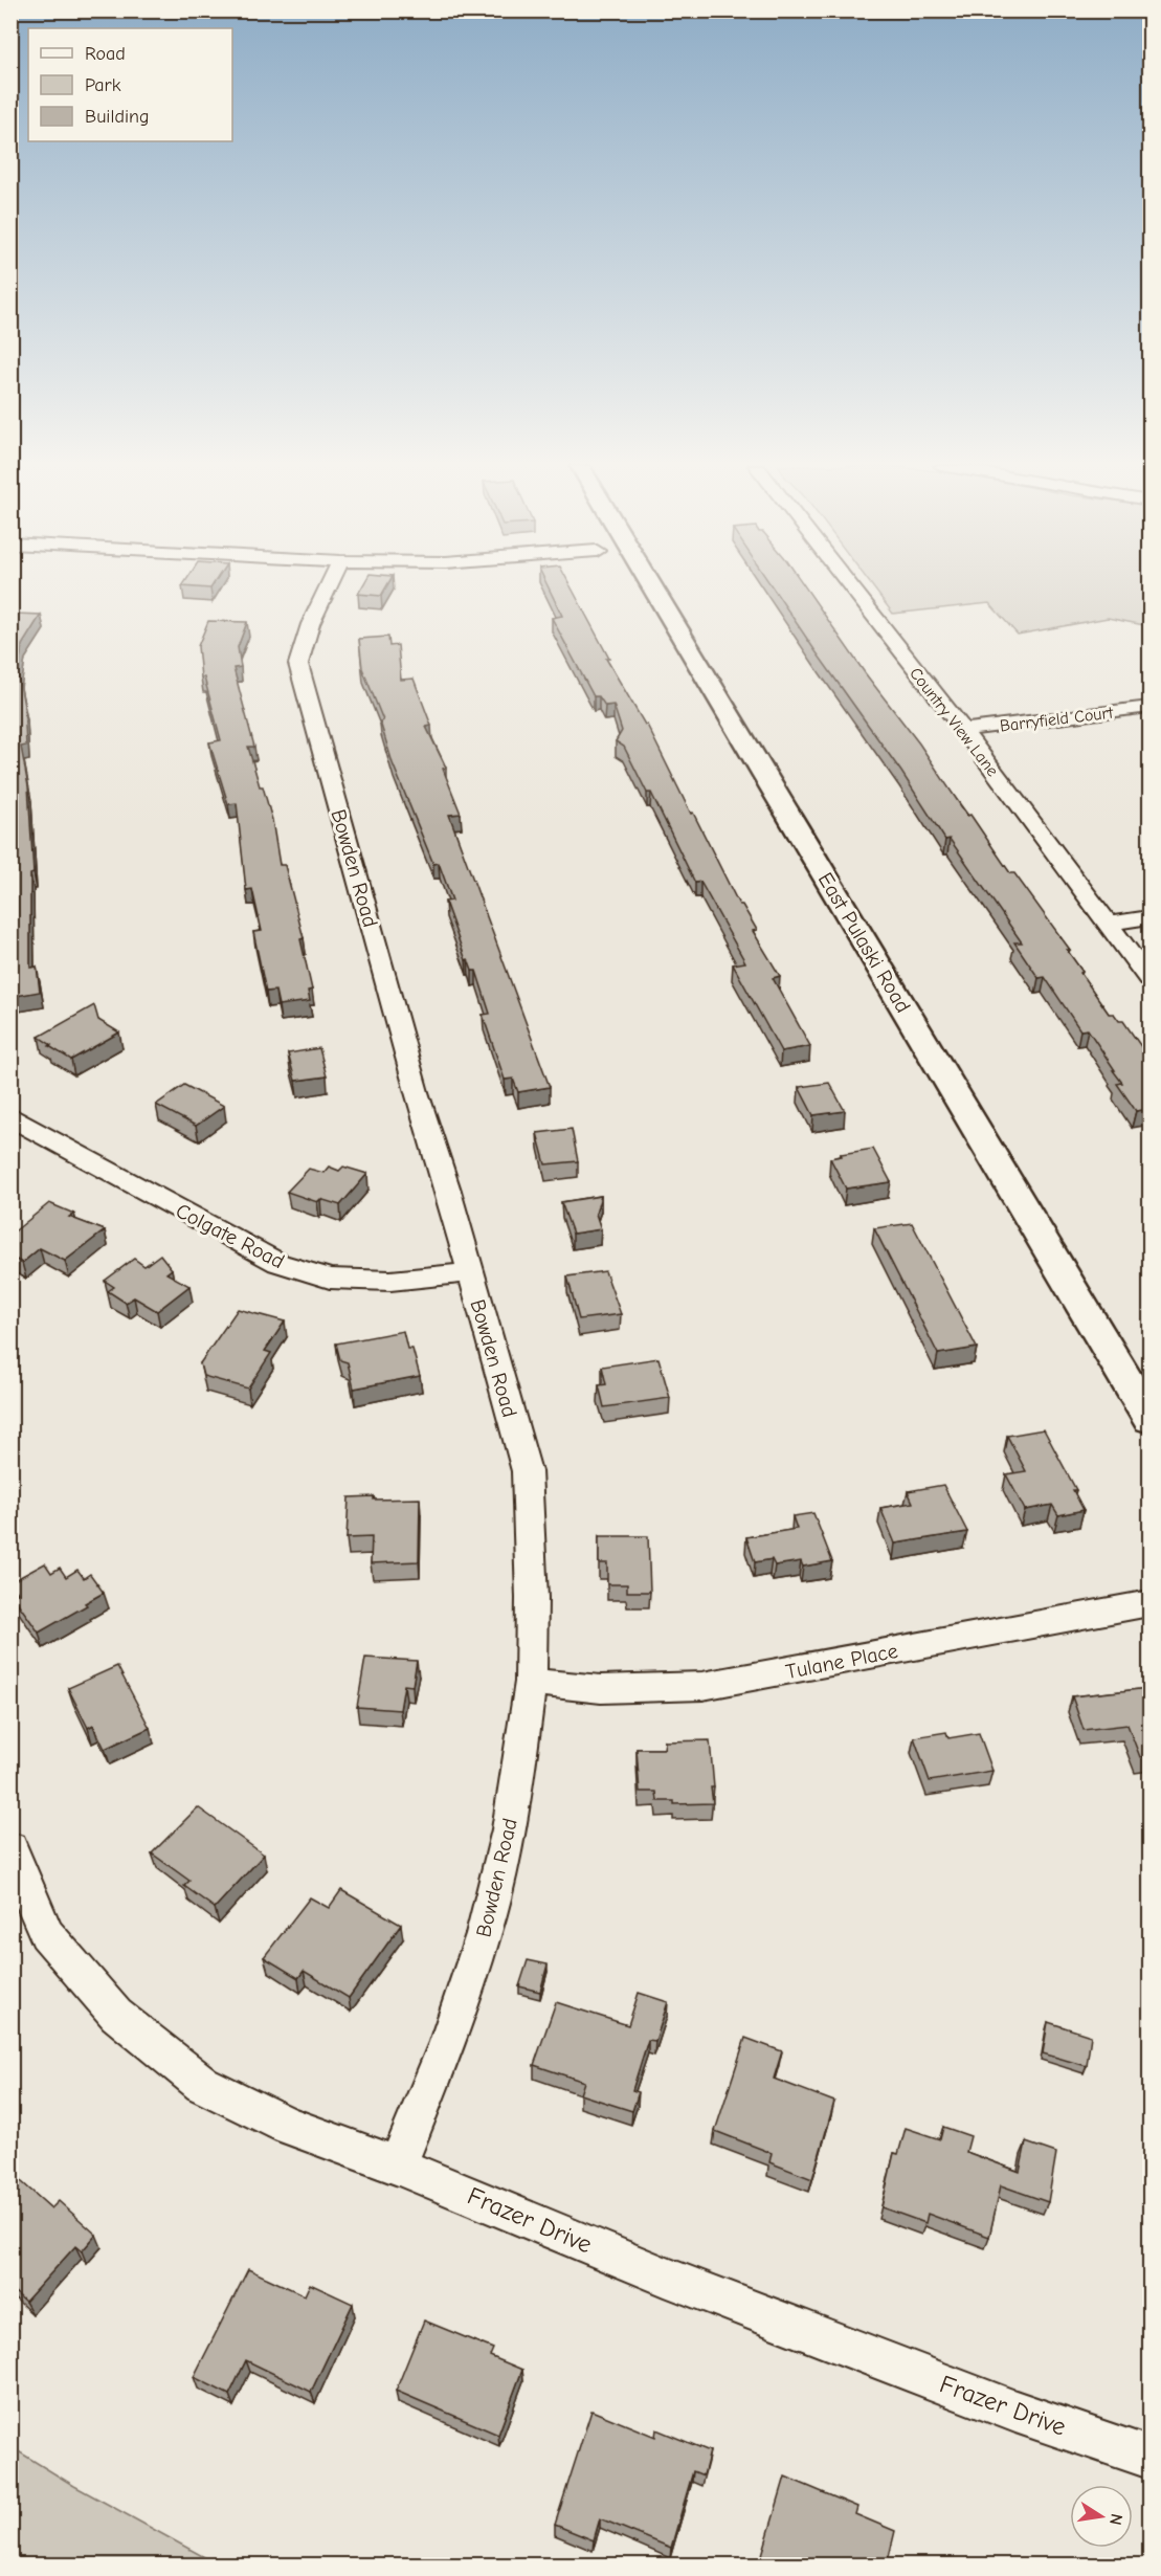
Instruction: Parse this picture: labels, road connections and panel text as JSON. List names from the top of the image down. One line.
{"streets":{"main road":["East Pulaski Road"],"street":["Barryfield Court","Country View Lane","Bowden Road","Colgate Road","Tulane Place","Frazer Drive"]},"crossings":[["Barryfield Court","Country View Lane"],["Bowden Road","Colgate Road"],["Bowden Road","Tulane Place"],["Bowden Road","Frazer Drive"]],"legend":["Road","Park","Building"],"north":"right"}
